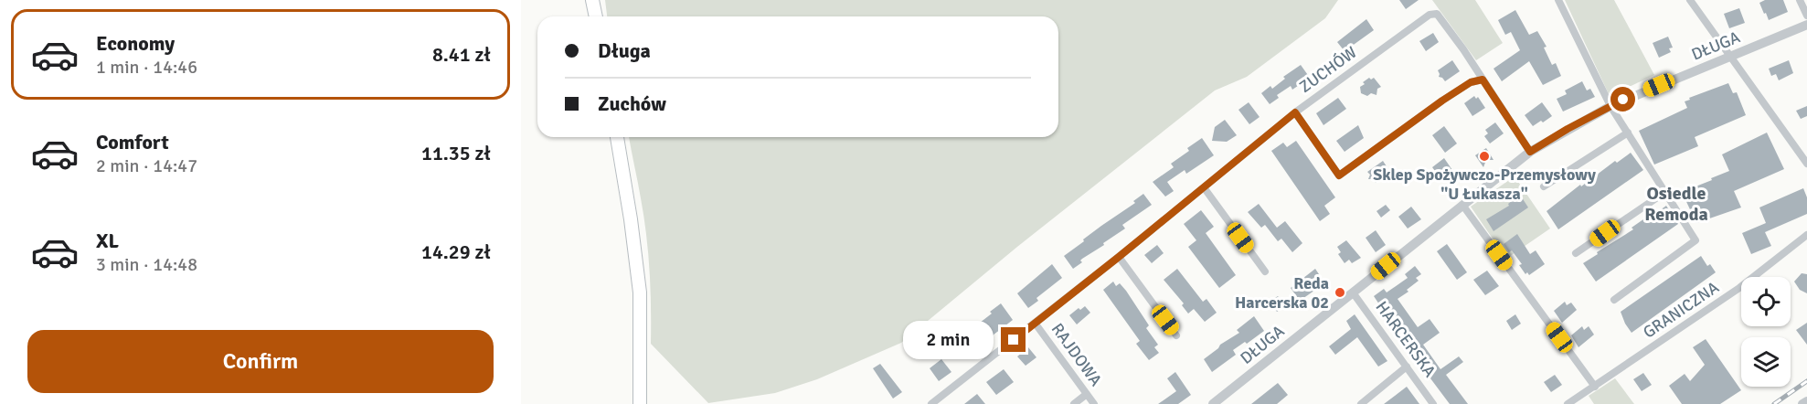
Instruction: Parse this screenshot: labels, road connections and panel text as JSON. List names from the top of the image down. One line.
{"streets":{"street":["DŁUGA","ZUCHÓW","GRANICZNA","HARCERSKA","RAJDOWA"]},"crossings":[["DŁUGA","ZUCHÓW"],["DŁUGA","HARCERSKA"],["ZUCHÓW","RAJDOWA"]],"districts":["Osiedle Remoda"],"places":["Sklep Spożywczo-Przemysłowy \"U Łukasza\"","Reda Harcerska 02"],"page":{"list":[{"name":"Economy","note":"1 min · 14:46","value":"8.41 zł"},{"name":"Comfort","note":"2 min · 14:47","value":"11.35 zł"},{"name":"XL","note":"3 min · 14:48","value":"14.29 zł"}],"banner":["Długa","Zuchów"],"buttons":"Confirm","bubble":"2 min"}}
